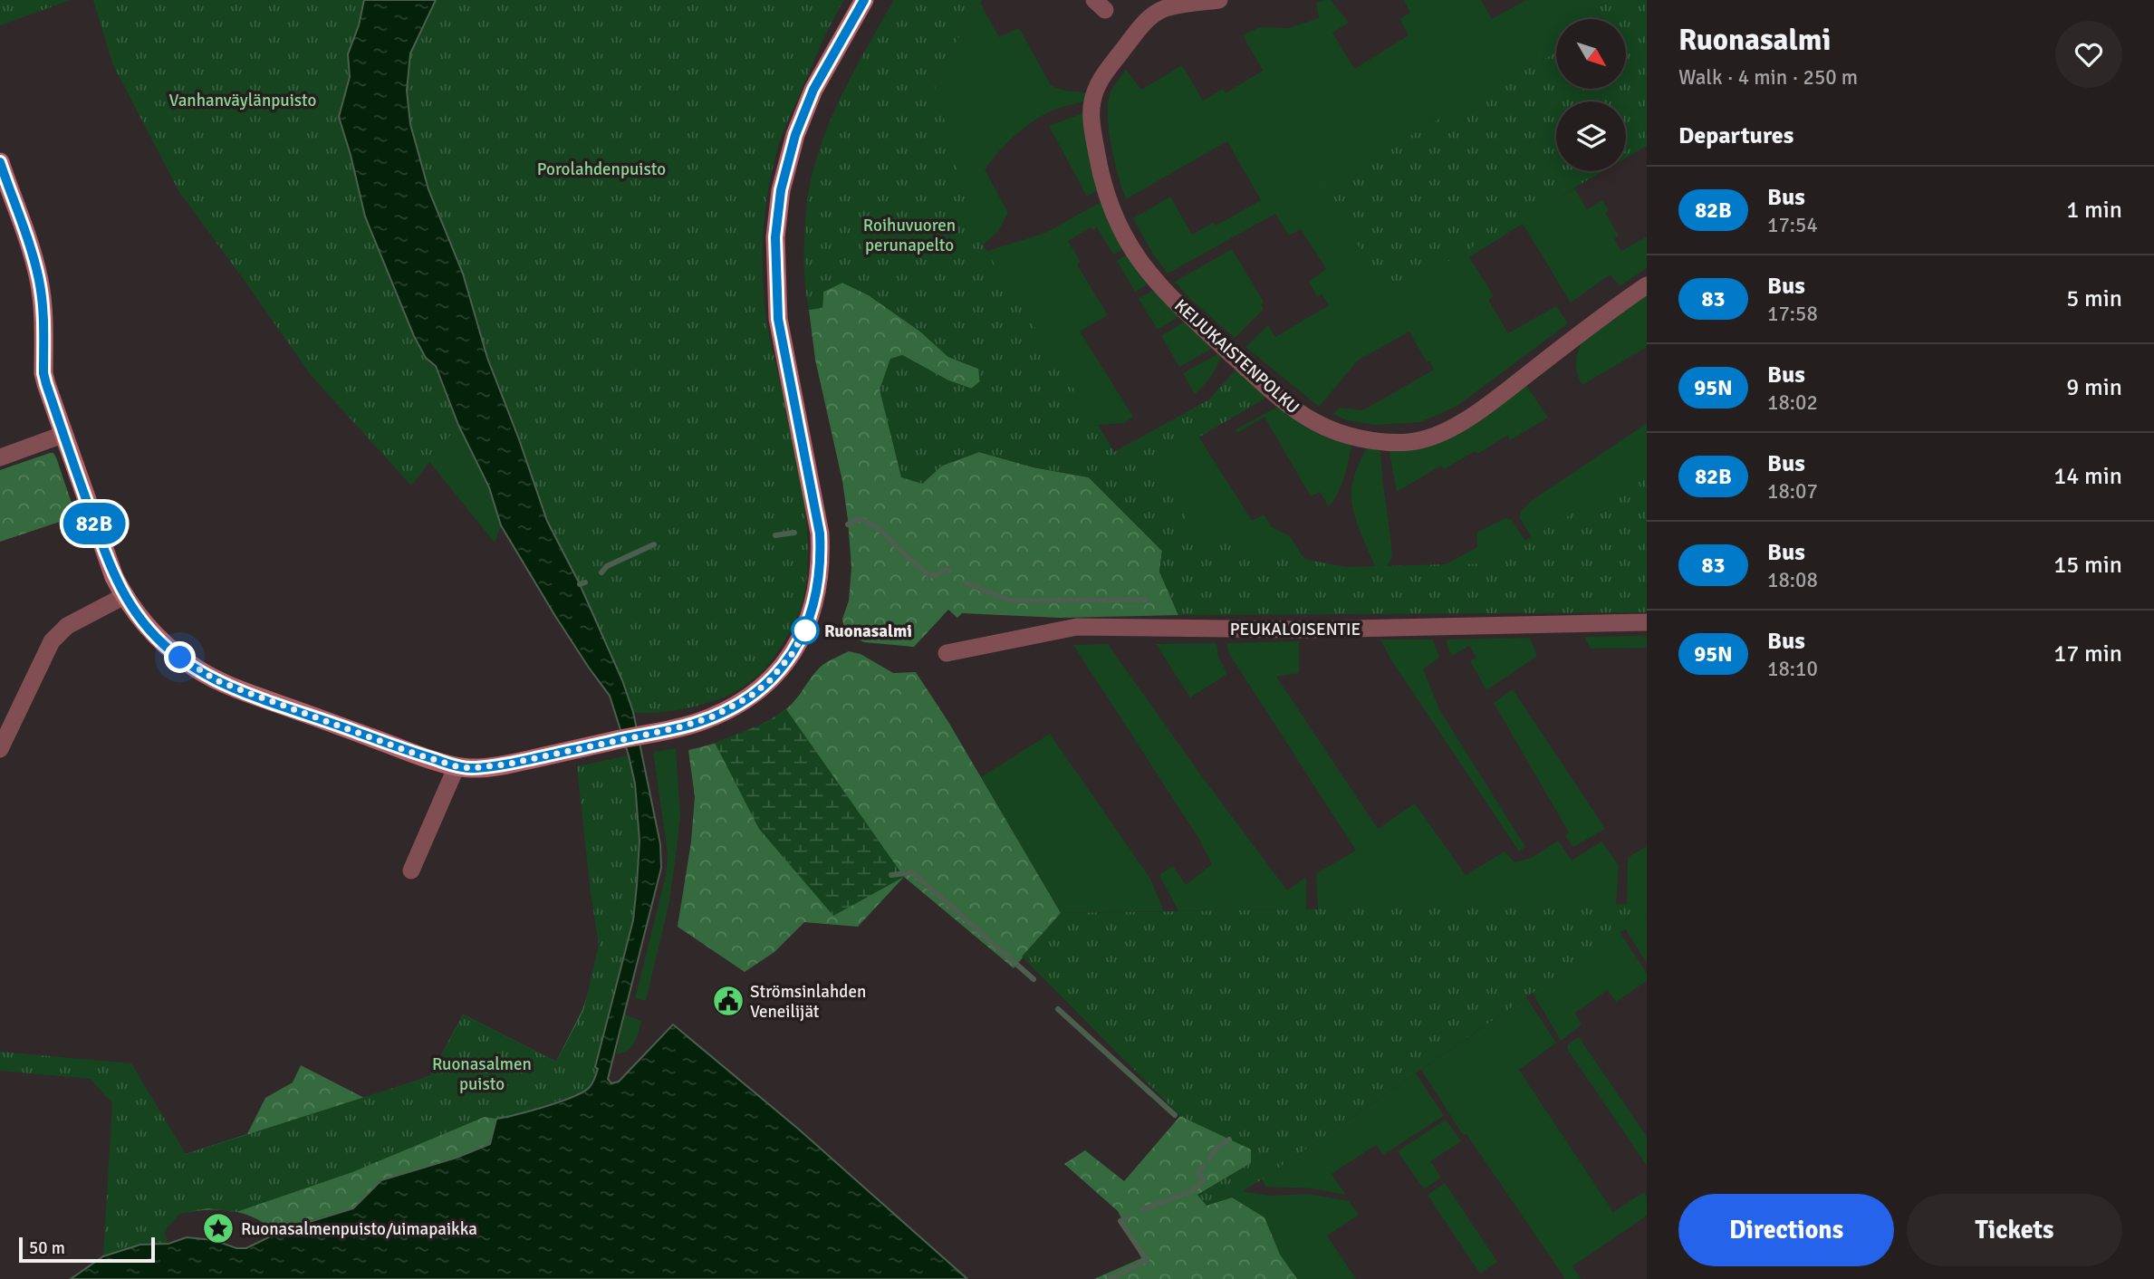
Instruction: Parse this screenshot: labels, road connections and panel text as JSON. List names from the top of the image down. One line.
{"streets":{"street":["KEIJUKAISTENPOLKU","PEUKALOISENTIE"]},"parks":["Vanhanväylänpuisto","Porolahdenpuisto","Roihuvuoren perunapelto","Ruonasalmen puisto"],"places":{"other":["Ruonasalmi"],"public building":["Strömsinlahden Veneilijät"],"place":["Ruonasalmenpuisto/uimapaikka"]},"lines":["bus line 82B"],"scale_bar":"50 m","north":"bottom right","page":{"on_map":"82B","heading":[["Ruonasalmi","Walk · 4 min · 250 m"],"Departures"],"list":[{"mark":"82B","name":"Bus","note":"17:54","value":"1 min"},{"mark":"83","name":"Bus","note":"17:58","value":"5 min"},{"mark":"95N","name":"Bus","note":"18:02","value":"9 min"},{"mark":"82B","name":"Bus","note":"18:07","value":"14 min"},{"mark":"83","name":"Bus","note":"18:08","value":"15 min"},{"mark":"95N","name":"Bus","note":"18:10","value":"17 min"}],"buttons":["Directions","Tickets"],"scale":"50 m"}}
